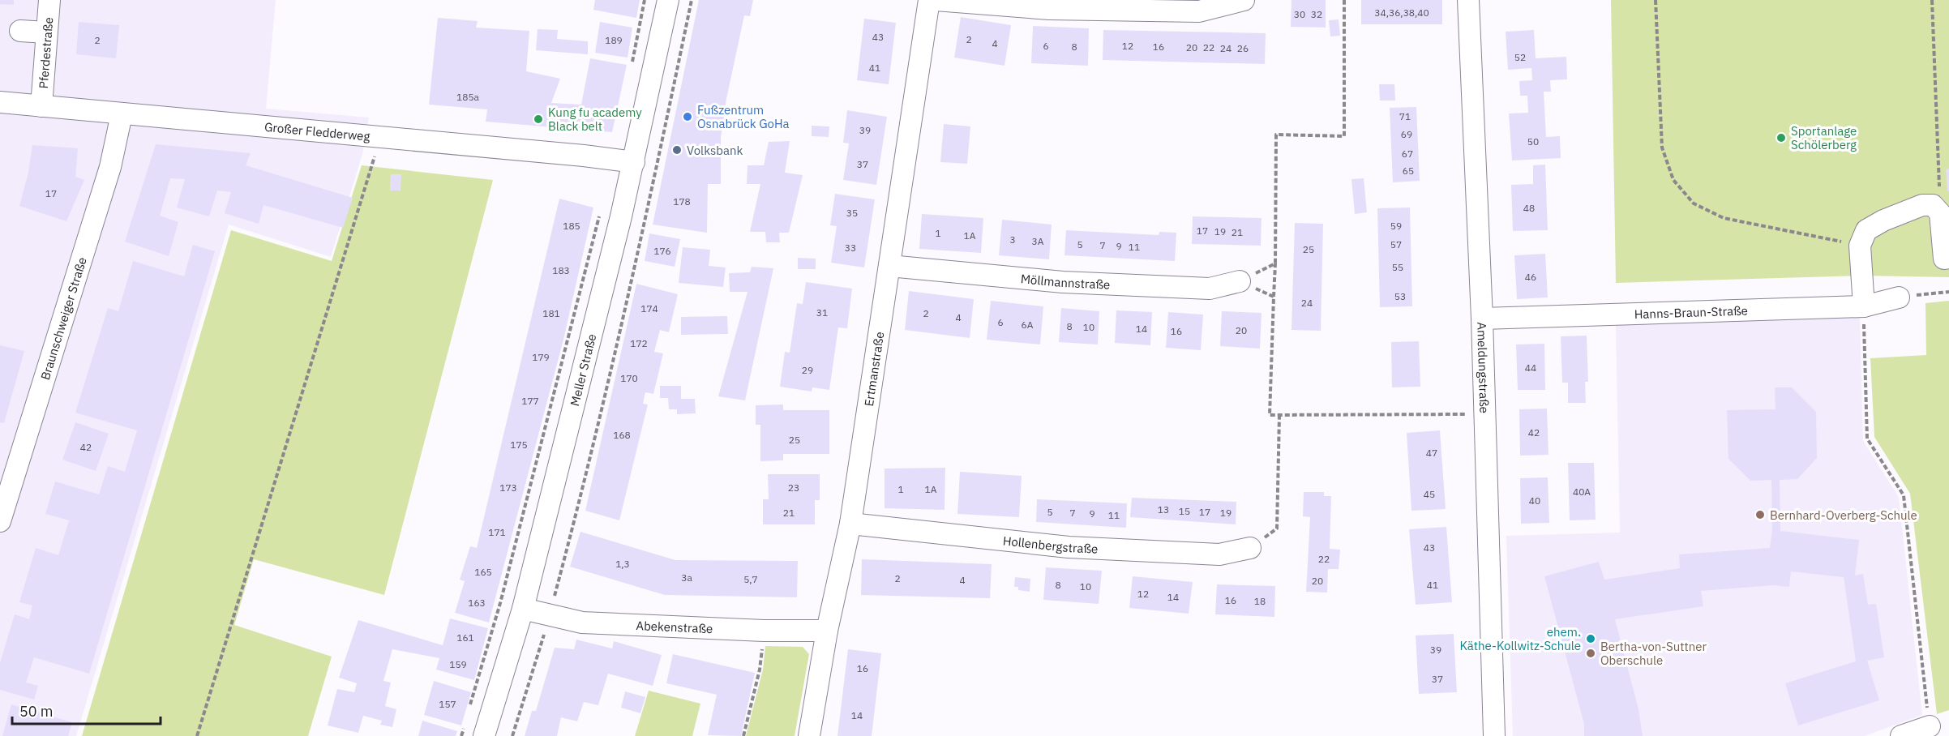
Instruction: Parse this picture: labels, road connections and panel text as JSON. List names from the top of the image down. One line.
{"streets":{"street":["Pferdestraße","Großer Fledderweg","Möllmannstraße","Hanns-Braun-Straße","Braunschweiger Straße","Ameldungstraße","Ertmanstraße","Meller Straße","Hollenbergstraße","Abekenstraße"]},"crossings":[["Pferdestraße","Großer Fledderweg"],["Großer Fledderweg","Braunschweiger Straße"],["Großer Fledderweg","Meller Straße"],["Möllmannstraße","Ertmanstraße"],["Hanns-Braun-Straße","Ameldungstraße"],["Ertmanstraße","Hollenbergstraße"],["Ertmanstraße","Abekenstraße"],["Meller Straße","Abekenstraße"]],"places":["Fußzentrum Osnabrück GoHa","Kung fu academy Black belt","Sportanlage Schölerberg","Volksbank","Bernhard-Overberg-Schule","ehem. Käthe-Kollwitz-Schule","Bertha-von-Suttner Oberschule"],"house_numbers":["34,36,38,40","30","32","43","2","2","189","4","6","12","8","16","20","22","24","26","52","41","185a","71","39","69","50","67","37","65","17","178","48","35","185","59","17","19","21","1","1A","3","3A","5","57","7","9","11","33","25","176","55","183","46","53","24","174","31","181","2","4","6","6A","8","10","14","20","16","172","179","44","29","170","177","42","168","25","175","42","47","173","23","1","1A","40A","45","40","13","15","5","17","21","7","19","9","11","171","43","22","1,3","165","3a","2","5,7","4","20","8","41","10","12","14","16","18","163","161","39","159","16","37","157","14"],"scale_bar":"50 m"}
